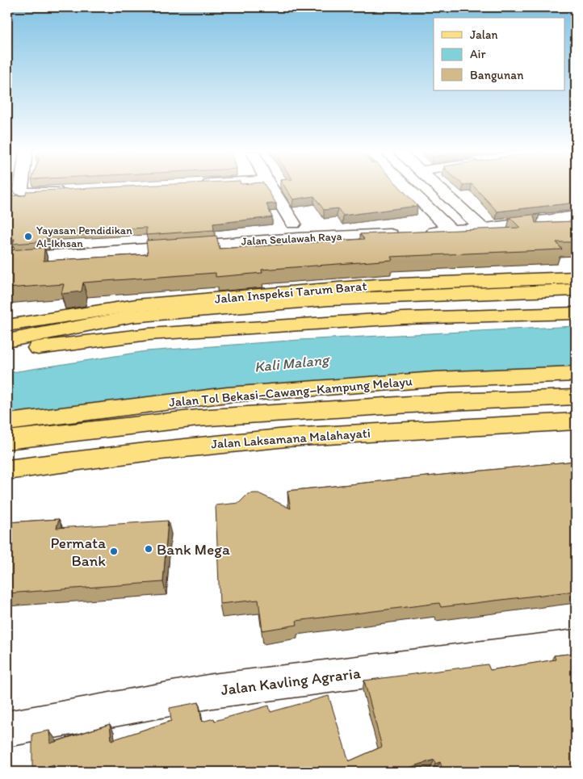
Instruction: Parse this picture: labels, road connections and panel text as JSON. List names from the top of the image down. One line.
{"streets":{"main road":["Jalan Inspeksi Tarum Barat","Jalan Tol Bekasi–Cawang–Kampung Melayu","Jalan Laksamana Malahayati"],"street":["Jalan Seulawah Raya","Jalan Kavling Agraria"]},"water":["Kali Malang"],"places":["Yayasan Pendidikan Al-Ikhsan","Bank Mega","Permata Bank"],"legend":["Jalan","Air","Bangunan"]}
